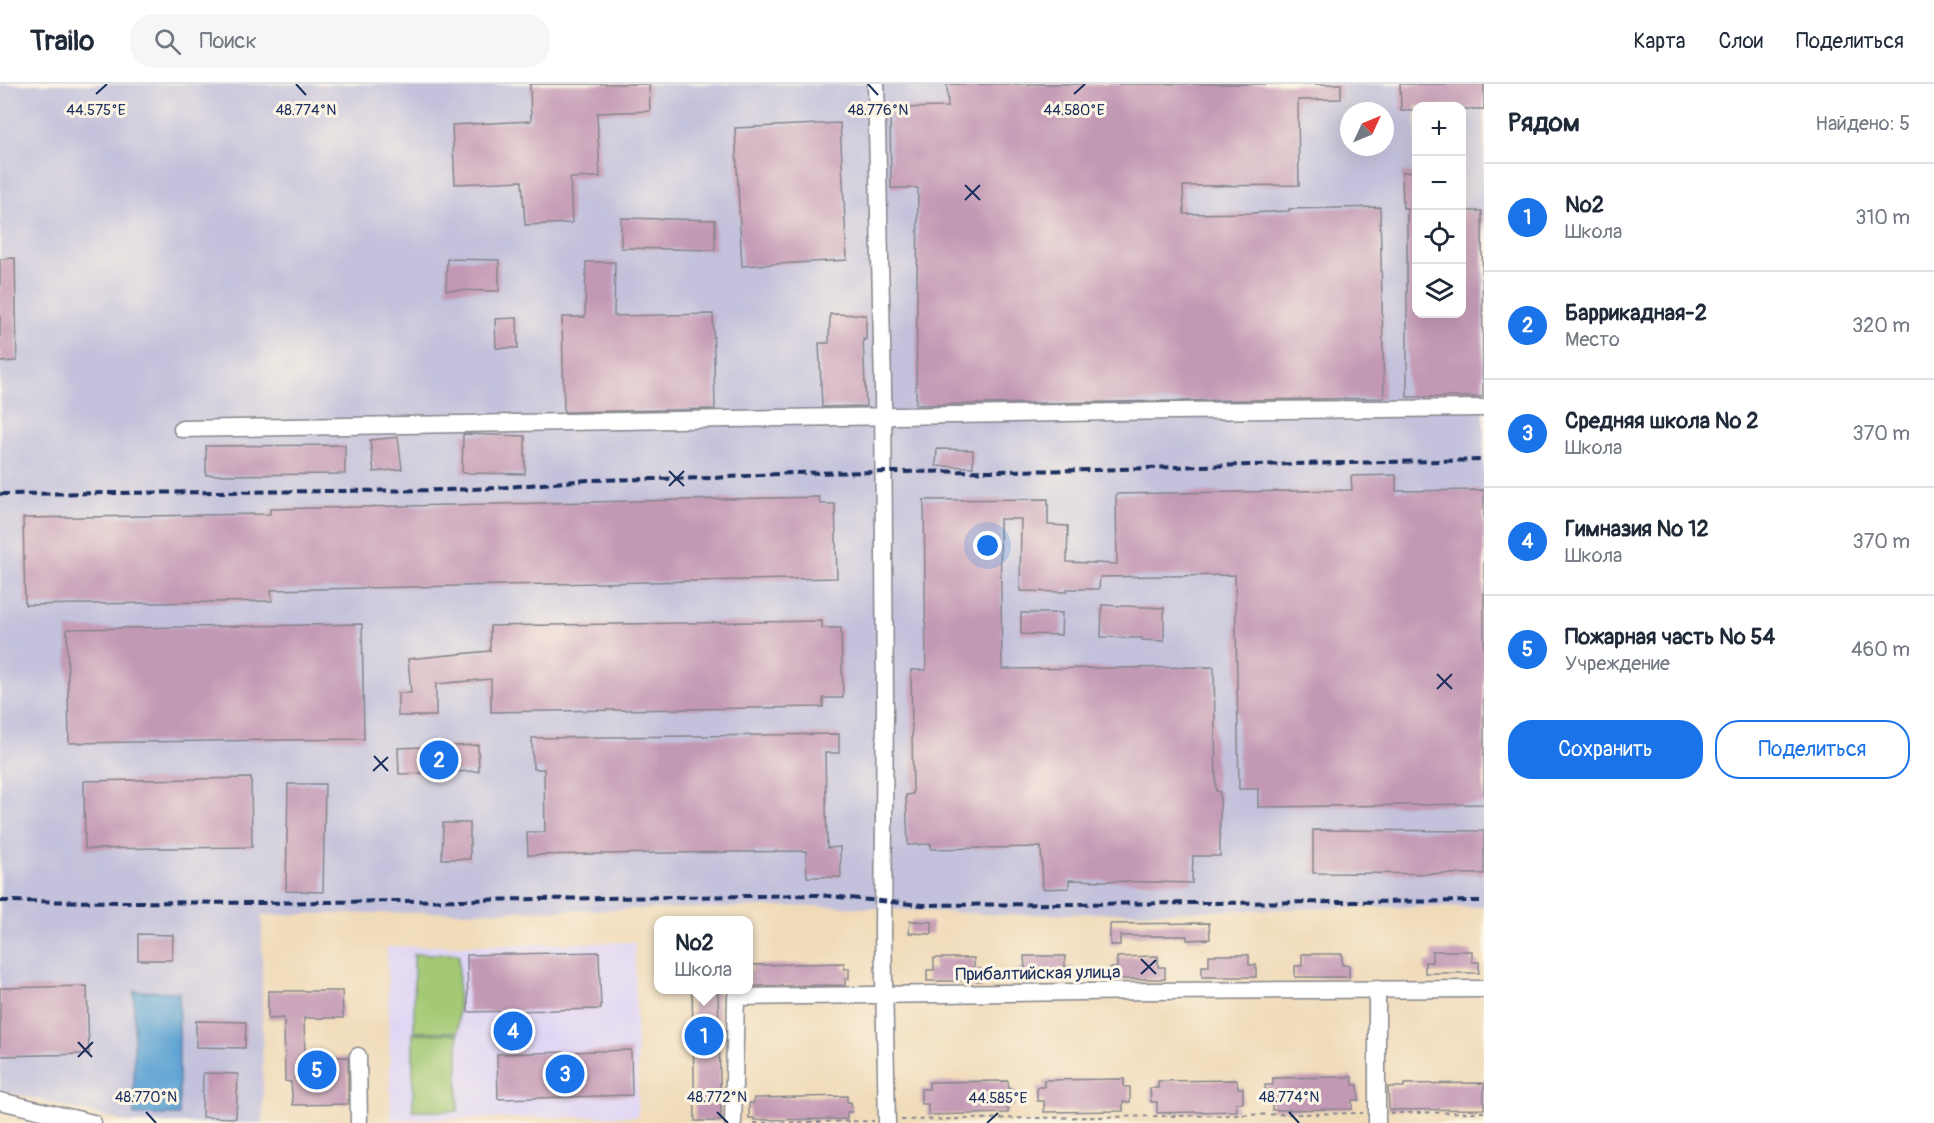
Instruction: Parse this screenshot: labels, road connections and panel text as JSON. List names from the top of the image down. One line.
{"streets":{"street":["Прибалтийская улица"]},"north":"top right","page":{"header":"Trailo","search":"Поиск","nav":["Карта","Слои","Поделиться"],"heading":["Рядом","Найдено: 5"],"map_buttons":["+","−"],"list":[{"mark":"1","name":"№2","note":"Школа","value":"310 m"},{"mark":"2","name":"Баррикадная-2","note":"Место","value":"320 m"},{"mark":"3","name":"Средняя школа № 2","note":"Школа","value":"370 m"},{"mark":"4","name":"Гимназия № 12","note":"Школа","value":"370 m"},{"mark":"5","name":"Пожарная часть № 54","note":"Учреждение","value":"460 m"}],"buttons":["Сохранить","Поделиться"],"pins":["2","4","1","5","3"],"popup":["№2","Школа"]},"coordinates":["44.575°E","44.580°E","48.774°N","48.776°N","48.770°N","48.772°N","44.585°E"]}
